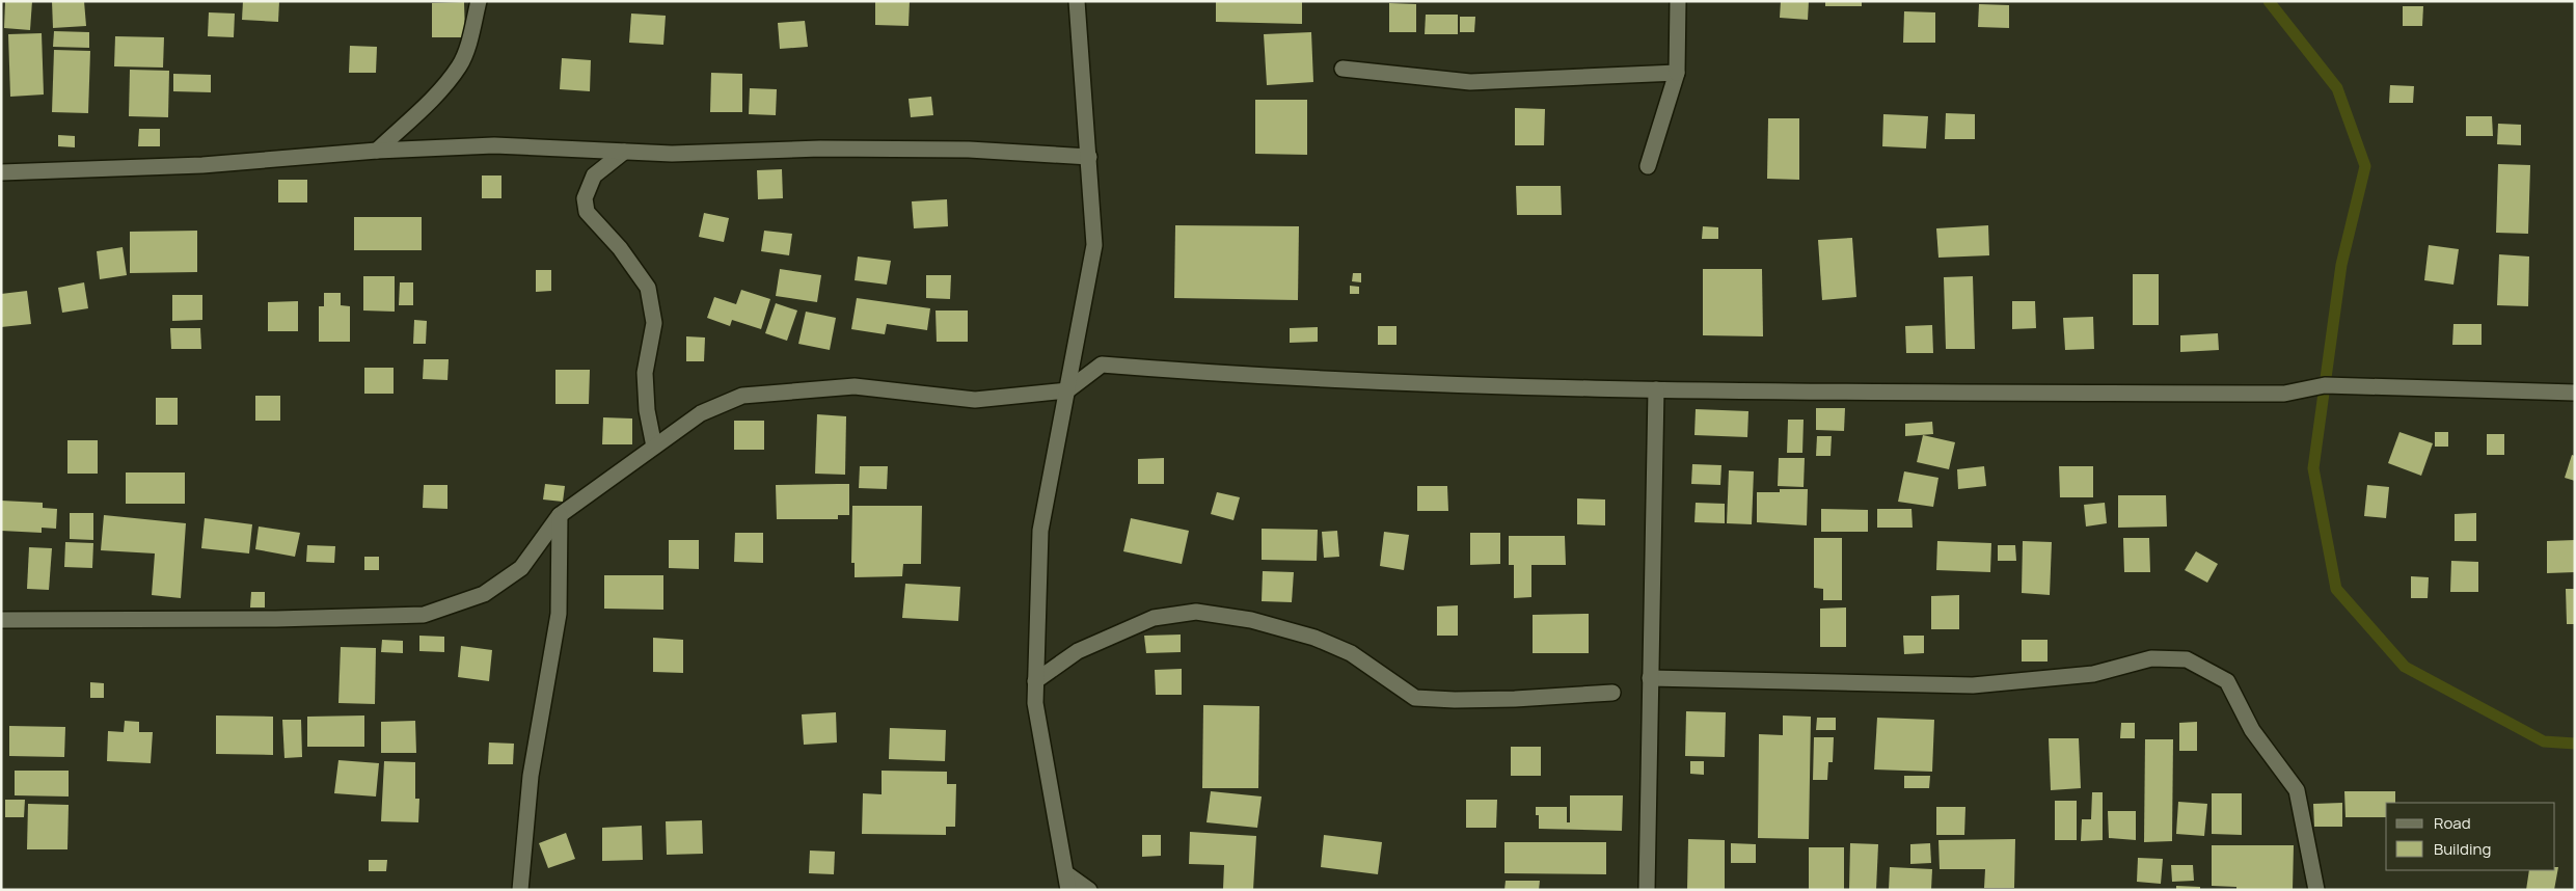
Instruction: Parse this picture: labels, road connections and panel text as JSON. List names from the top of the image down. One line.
{"legend":["Road","Building"]}
